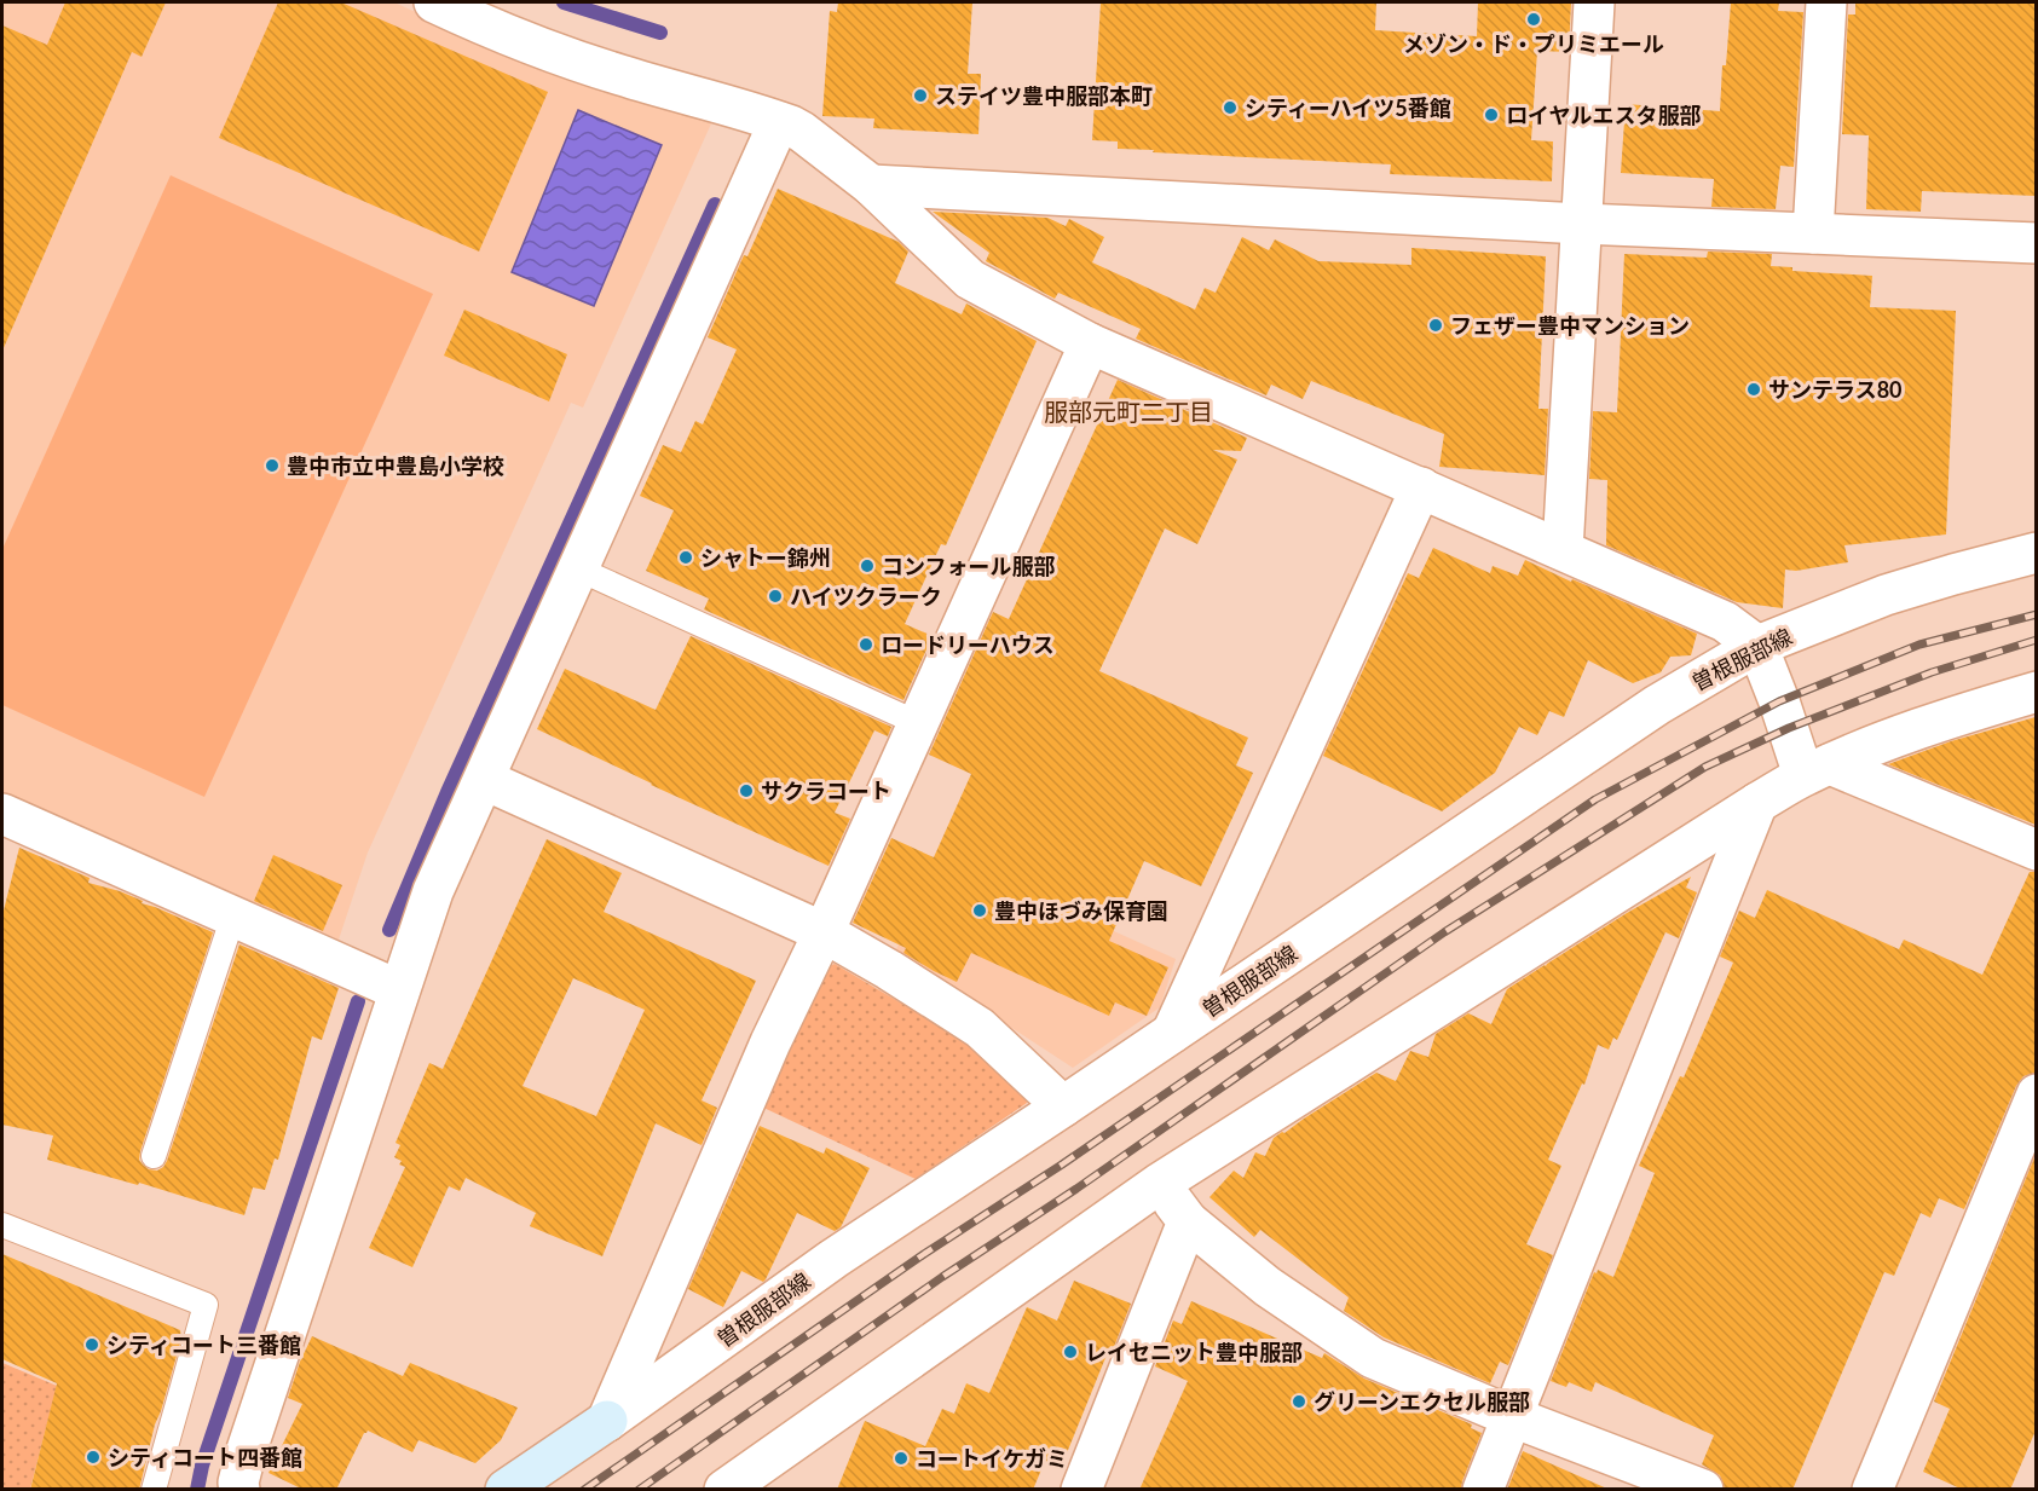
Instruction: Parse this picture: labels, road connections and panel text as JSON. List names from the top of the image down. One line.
{"streets":{"street":["曽根服部線"]},"districts":["服部元町二丁目"],"places":["メゾン・ド・プリミエール","ステイツ豊中服部本町","シティーハイツ5番館","ロイヤルエスタ服部","フェザー豊中マンション","サンテラス80","豊中市立中豊島小学校","シャトー錦州","コンフォール服部","ハイツクラーク","ロードリーハウス","サクラコート","豊中ほづみ保育園","シティコート三番館","レイセニット豊中服部","グリーンエクセル服部","シティコート四番館","コートイケガミ"]}
